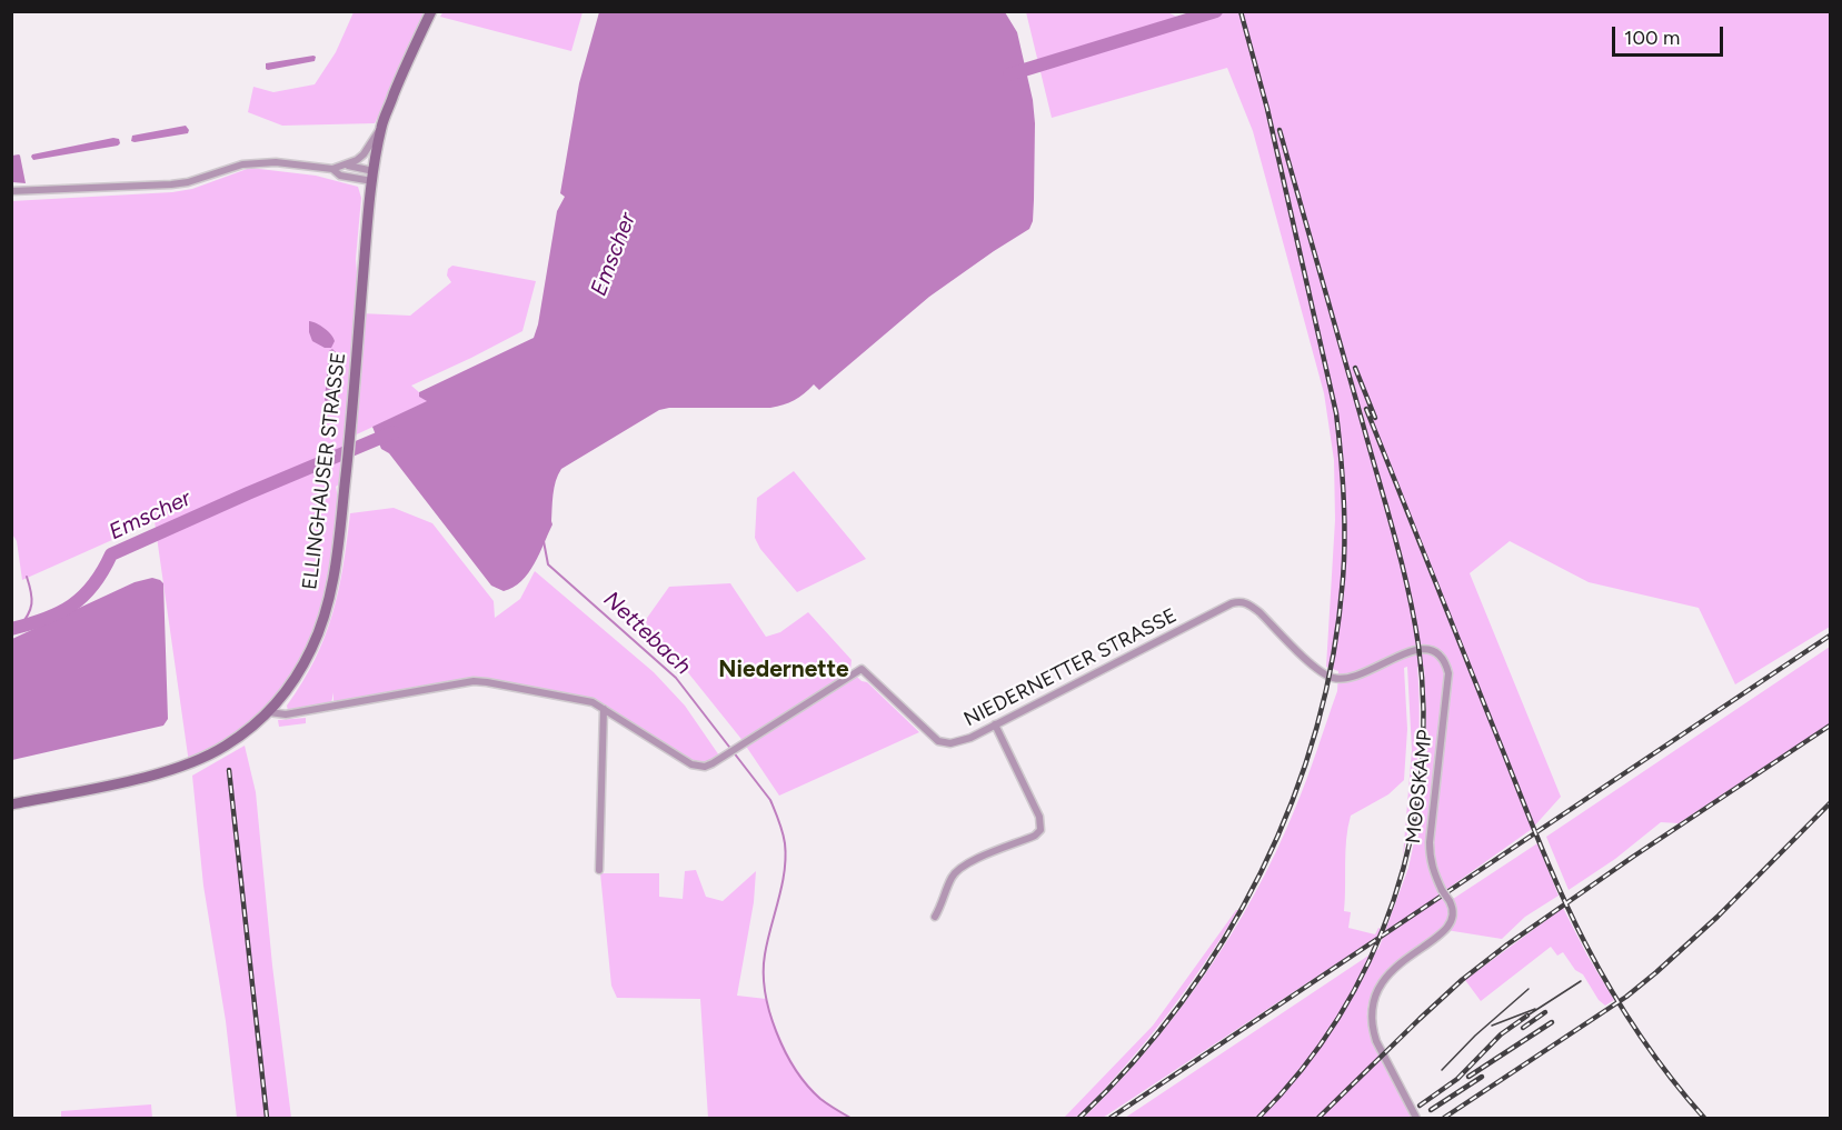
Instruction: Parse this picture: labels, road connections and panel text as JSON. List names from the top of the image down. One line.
{"streets":{"main road":["ELLINGHAUSER STRASSE"],"street":["NIEDERNETTER STRASSE","MOOSKAMP"]},"crossings":[["ELLINGHAUSER STRASSE","NIEDERNETTER STRASSE"],["NIEDERNETTER STRASSE","MOOSKAMP"]],"districts":["Niedernette"],"water":["Emscher","Nettebach"],"scale_bar":"100 m"}
